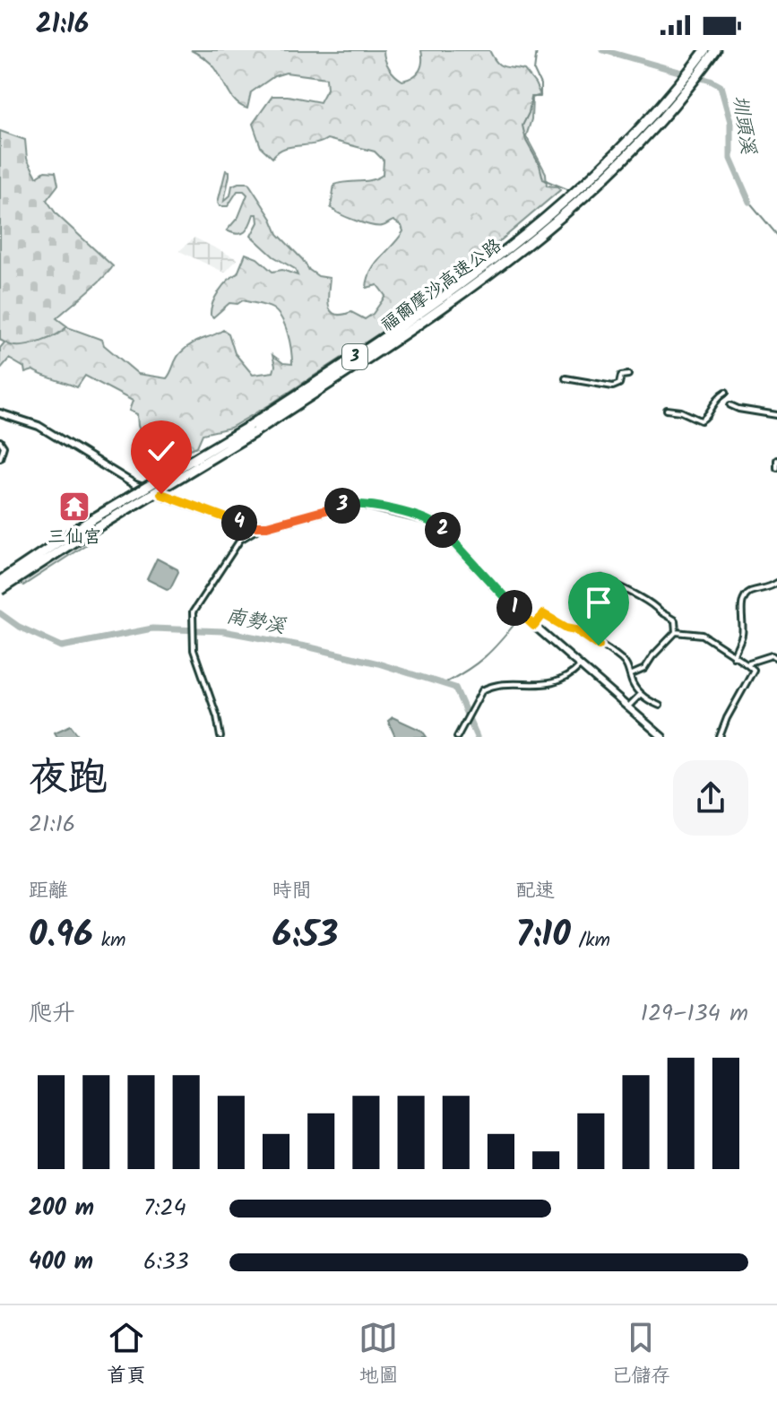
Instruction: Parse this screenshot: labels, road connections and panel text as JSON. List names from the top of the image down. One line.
{"streets":{"highway":["福爾摩沙高速公路","3"]},"water":["圳頭溪","南勢溪"],"places":{"temple":["三仙宮"]},"page":{"status":"21:16","pins":["3","4","2","1"],"heading":["夜跑","21:16"],"stats":[["距離","0.96 km"],["時間","6:53"],["配速","7:10 /km"]],"chart":["爬升","129–134 m"],"list":[{"name":"200 m","note":"7:24"},{"name":"400 m","note":"6:33"}],"tabs":["首頁","地圖","已儲存"]}}
